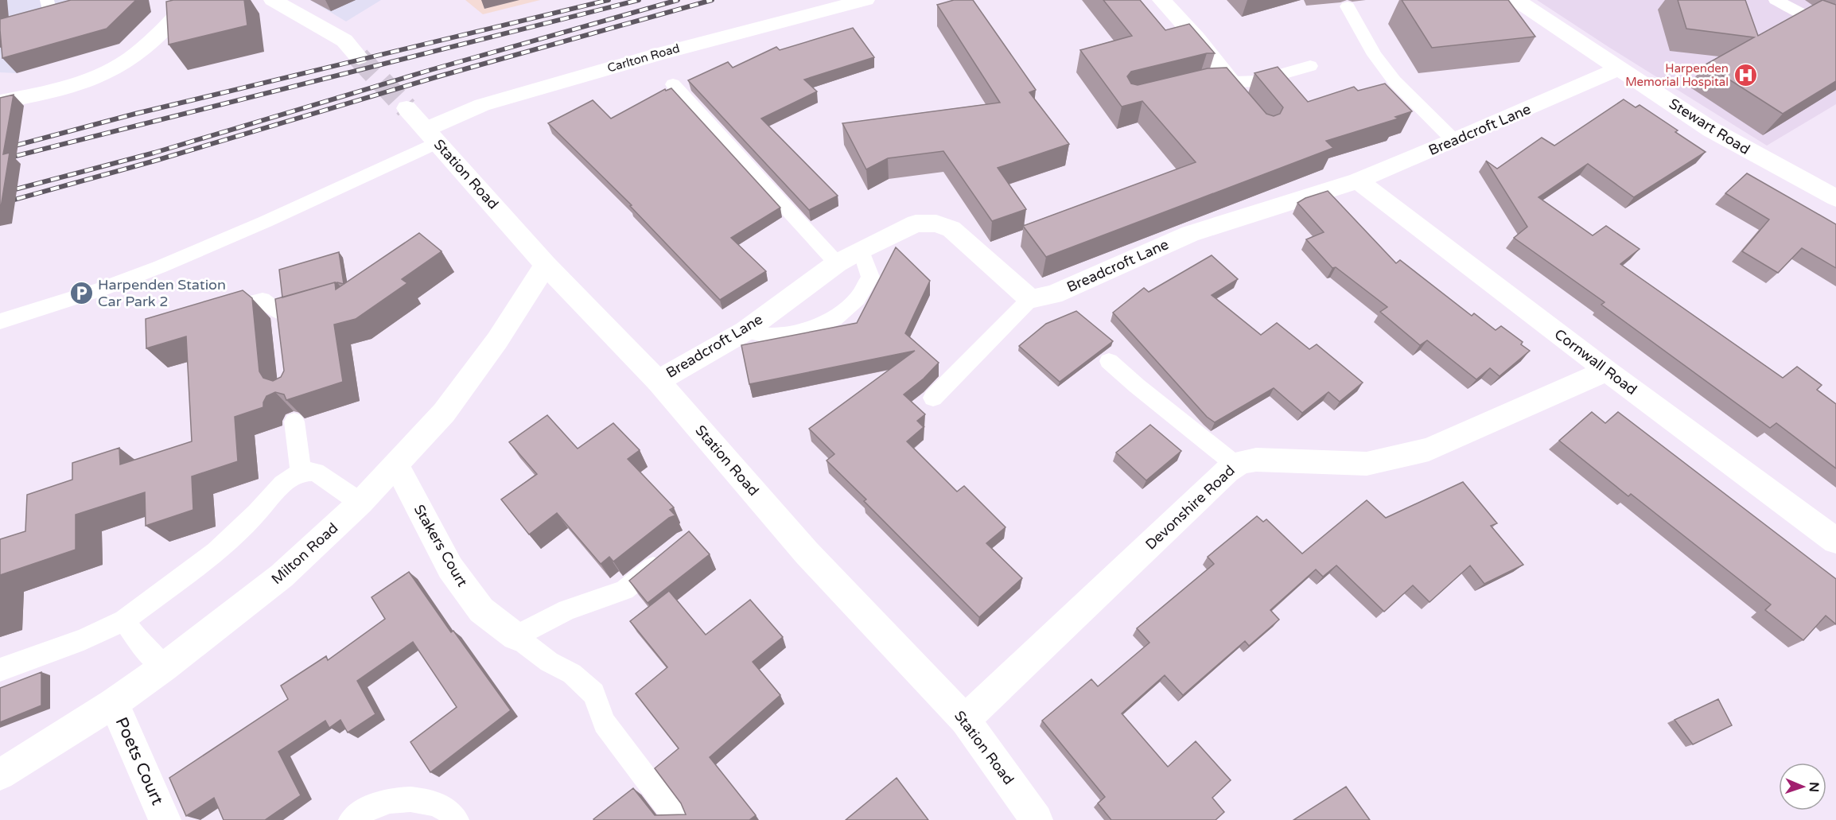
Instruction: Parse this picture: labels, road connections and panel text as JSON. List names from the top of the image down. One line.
{"streets":{"street":["Carlton Road","Stewart Road","Breadcroft Lane","Station Road","Cornwall Road","Devonshire Road","Stakers Court","Milton Road","Poets Court"]},"crossings":[["Carlton Road","Station Road"],["Stewart Road","Breadcroft Lane"],["Breadcroft Lane","Station Road"],["Breadcroft Lane","Cornwall Road"],["Station Road","Devonshire Road"],["Station Road","Milton Road"],["Cornwall Road","Devonshire Road"],["Stakers Court","Milton Road"],["Milton Road","Poets Court"]],"places":{"hospital":["Harpenden Memorial Hospital"],"parking":["Harpenden Station Car Park 2"]},"north":"right"}
